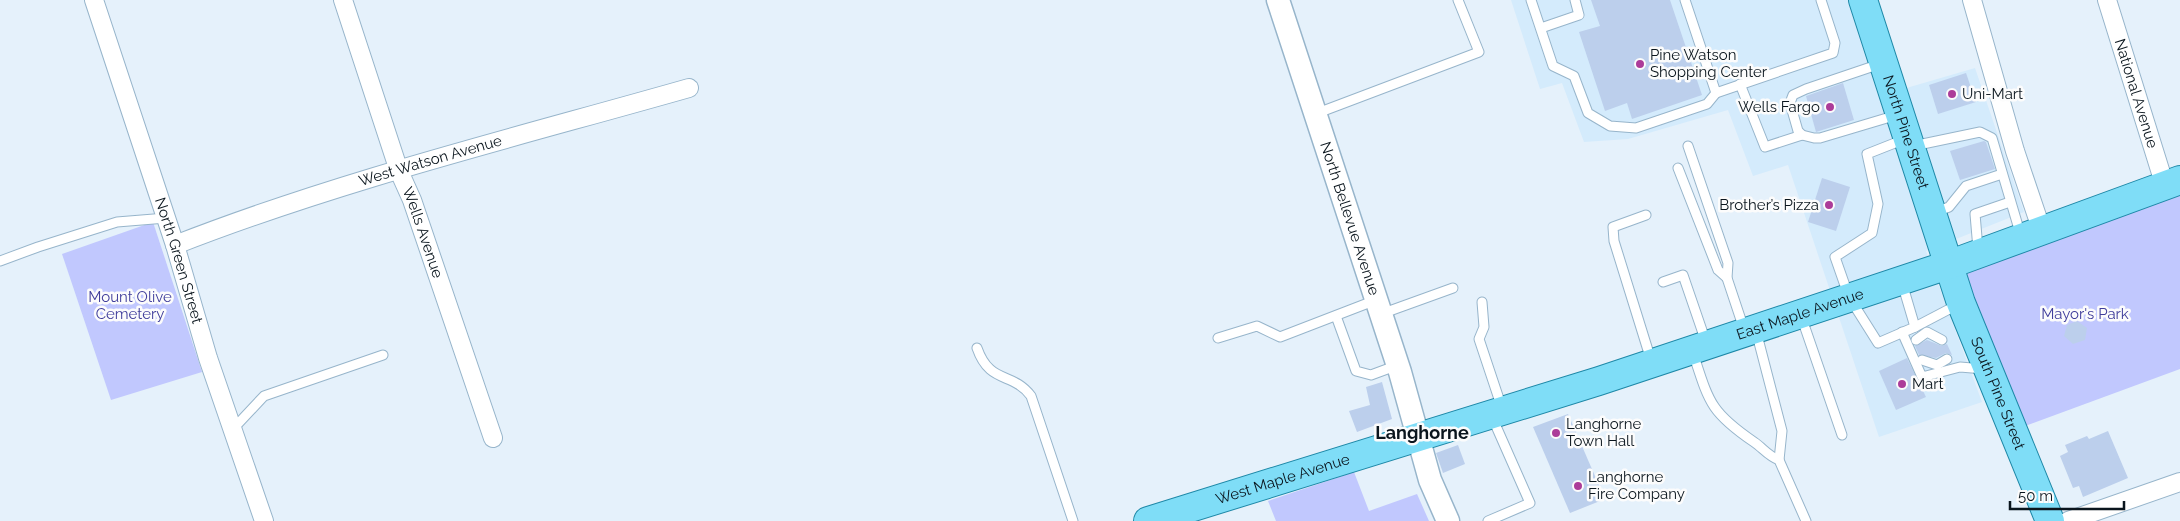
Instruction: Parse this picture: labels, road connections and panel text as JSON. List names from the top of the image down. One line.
{"streets":{"main road":["North Pine Street","East Maple Avenue","South Pine Street","West Maple Avenue"],"street":["National Avenue","West Watson Avenue","North Bellevue Avenue","Wells Avenue","North Green Street"]},"crossings":[["National Avenue","East Maple Avenue"],["North Pine Street","East Maple Avenue"],["North Pine Street","South Pine Street"],["West Watson Avenue","Wells Avenue"],["West Watson Avenue","North Green Street"],["North Bellevue Avenue","East Maple Avenue"],["North Bellevue Avenue","West Maple Avenue"],["East Maple Avenue","South Pine Street"],["East Maple Avenue","West Maple Avenue"]],"districts":["Langhorne"],"parks":["Mount Olive Cemetery","Mayor's Park"],"places":["Pine Watson Shopping Center","Uni-Mart","Wells Fargo","Brother’s Pizza","Mart","Langhorne Town Hall","Langhorne Fire Company"],"scale_bar":"50 m"}
